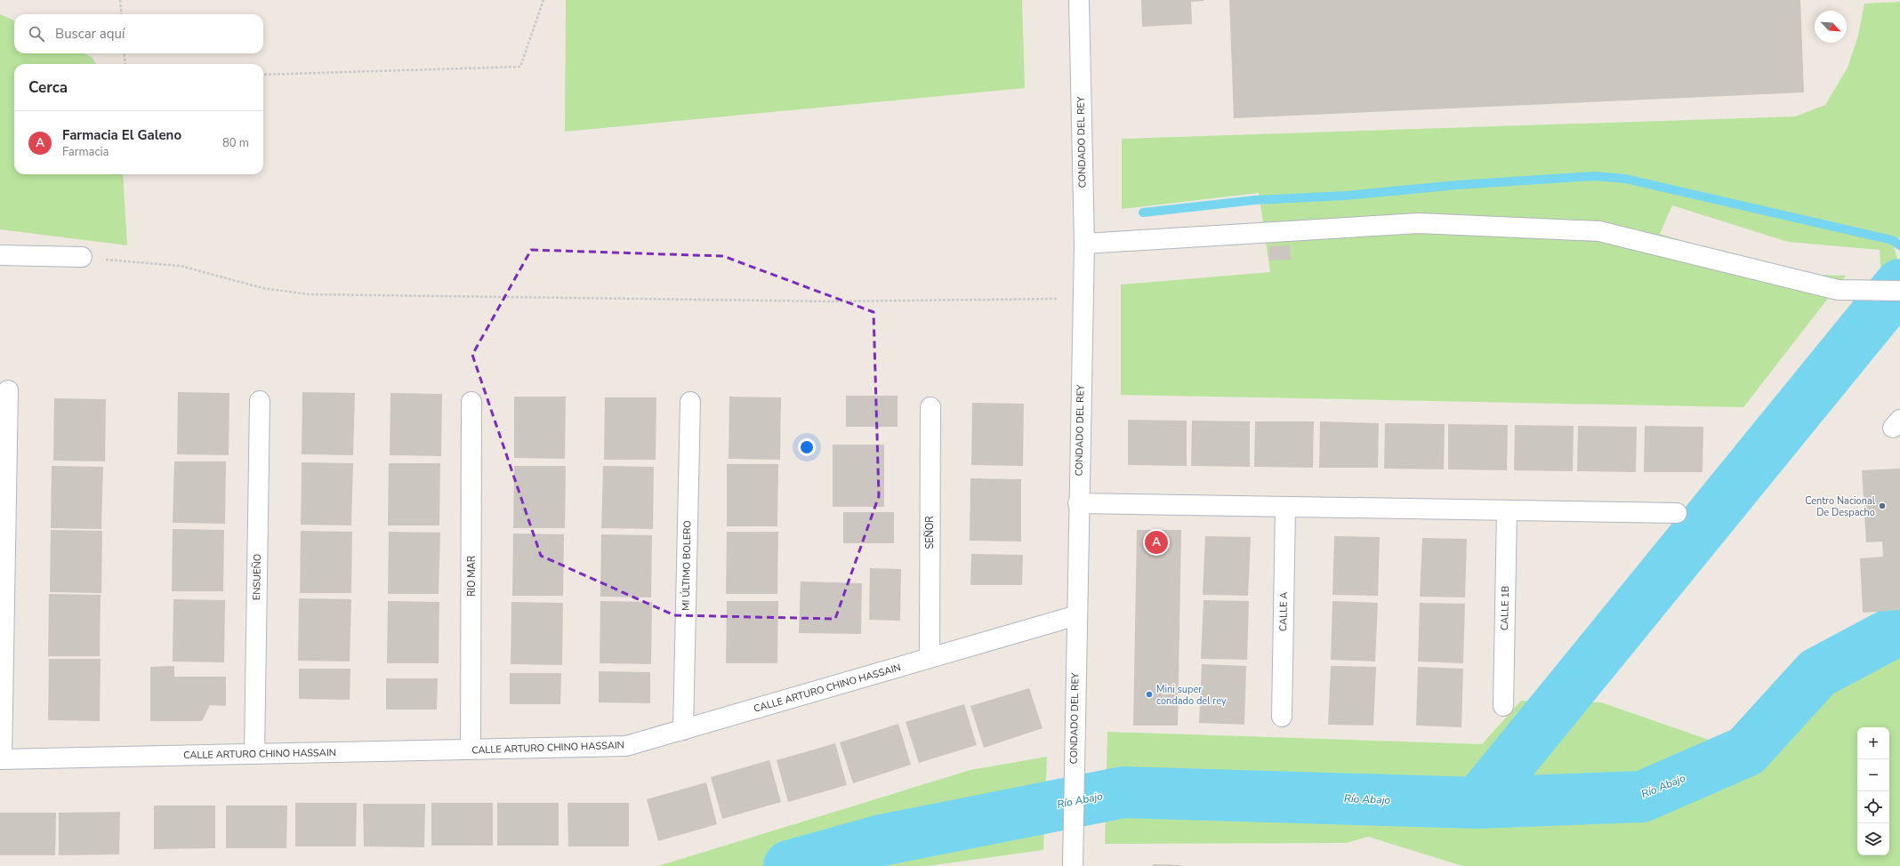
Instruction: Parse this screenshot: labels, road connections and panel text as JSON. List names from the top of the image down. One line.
{"streets":{"street":["CONDADO DEL REY","SEÑOR","MI ÚLTIMO BOLERO","RIO MAR","ENSUEÑO","CALLE 1B","CALLE A","CALLE ARTURO CHINO HASSAIN"]},"crossings":[["CONDADO DEL REY","CALLE ARTURO CHINO HASSAIN"],["SEÑOR","CALLE ARTURO CHINO HASSAIN"],["MI ÚLTIMO BOLERO","CALLE ARTURO CHINO HASSAIN"],["RIO MAR","CALLE ARTURO CHINO HASSAIN"],["ENSUEÑO","CALLE ARTURO CHINO HASSAIN"]],"water":["Río Abajo"],"places":["Centro Nacional De Despacho","Mini super condado del rey"],"north":"bottom right","page":{"search":"Buscar aquí","heading":"Cerca","list":[{"mark":"A","name":"Farmacia El Galeno","note":"Farmacia","value":"80 m"}],"pins":"A","map_buttons":["+","−"]}}
